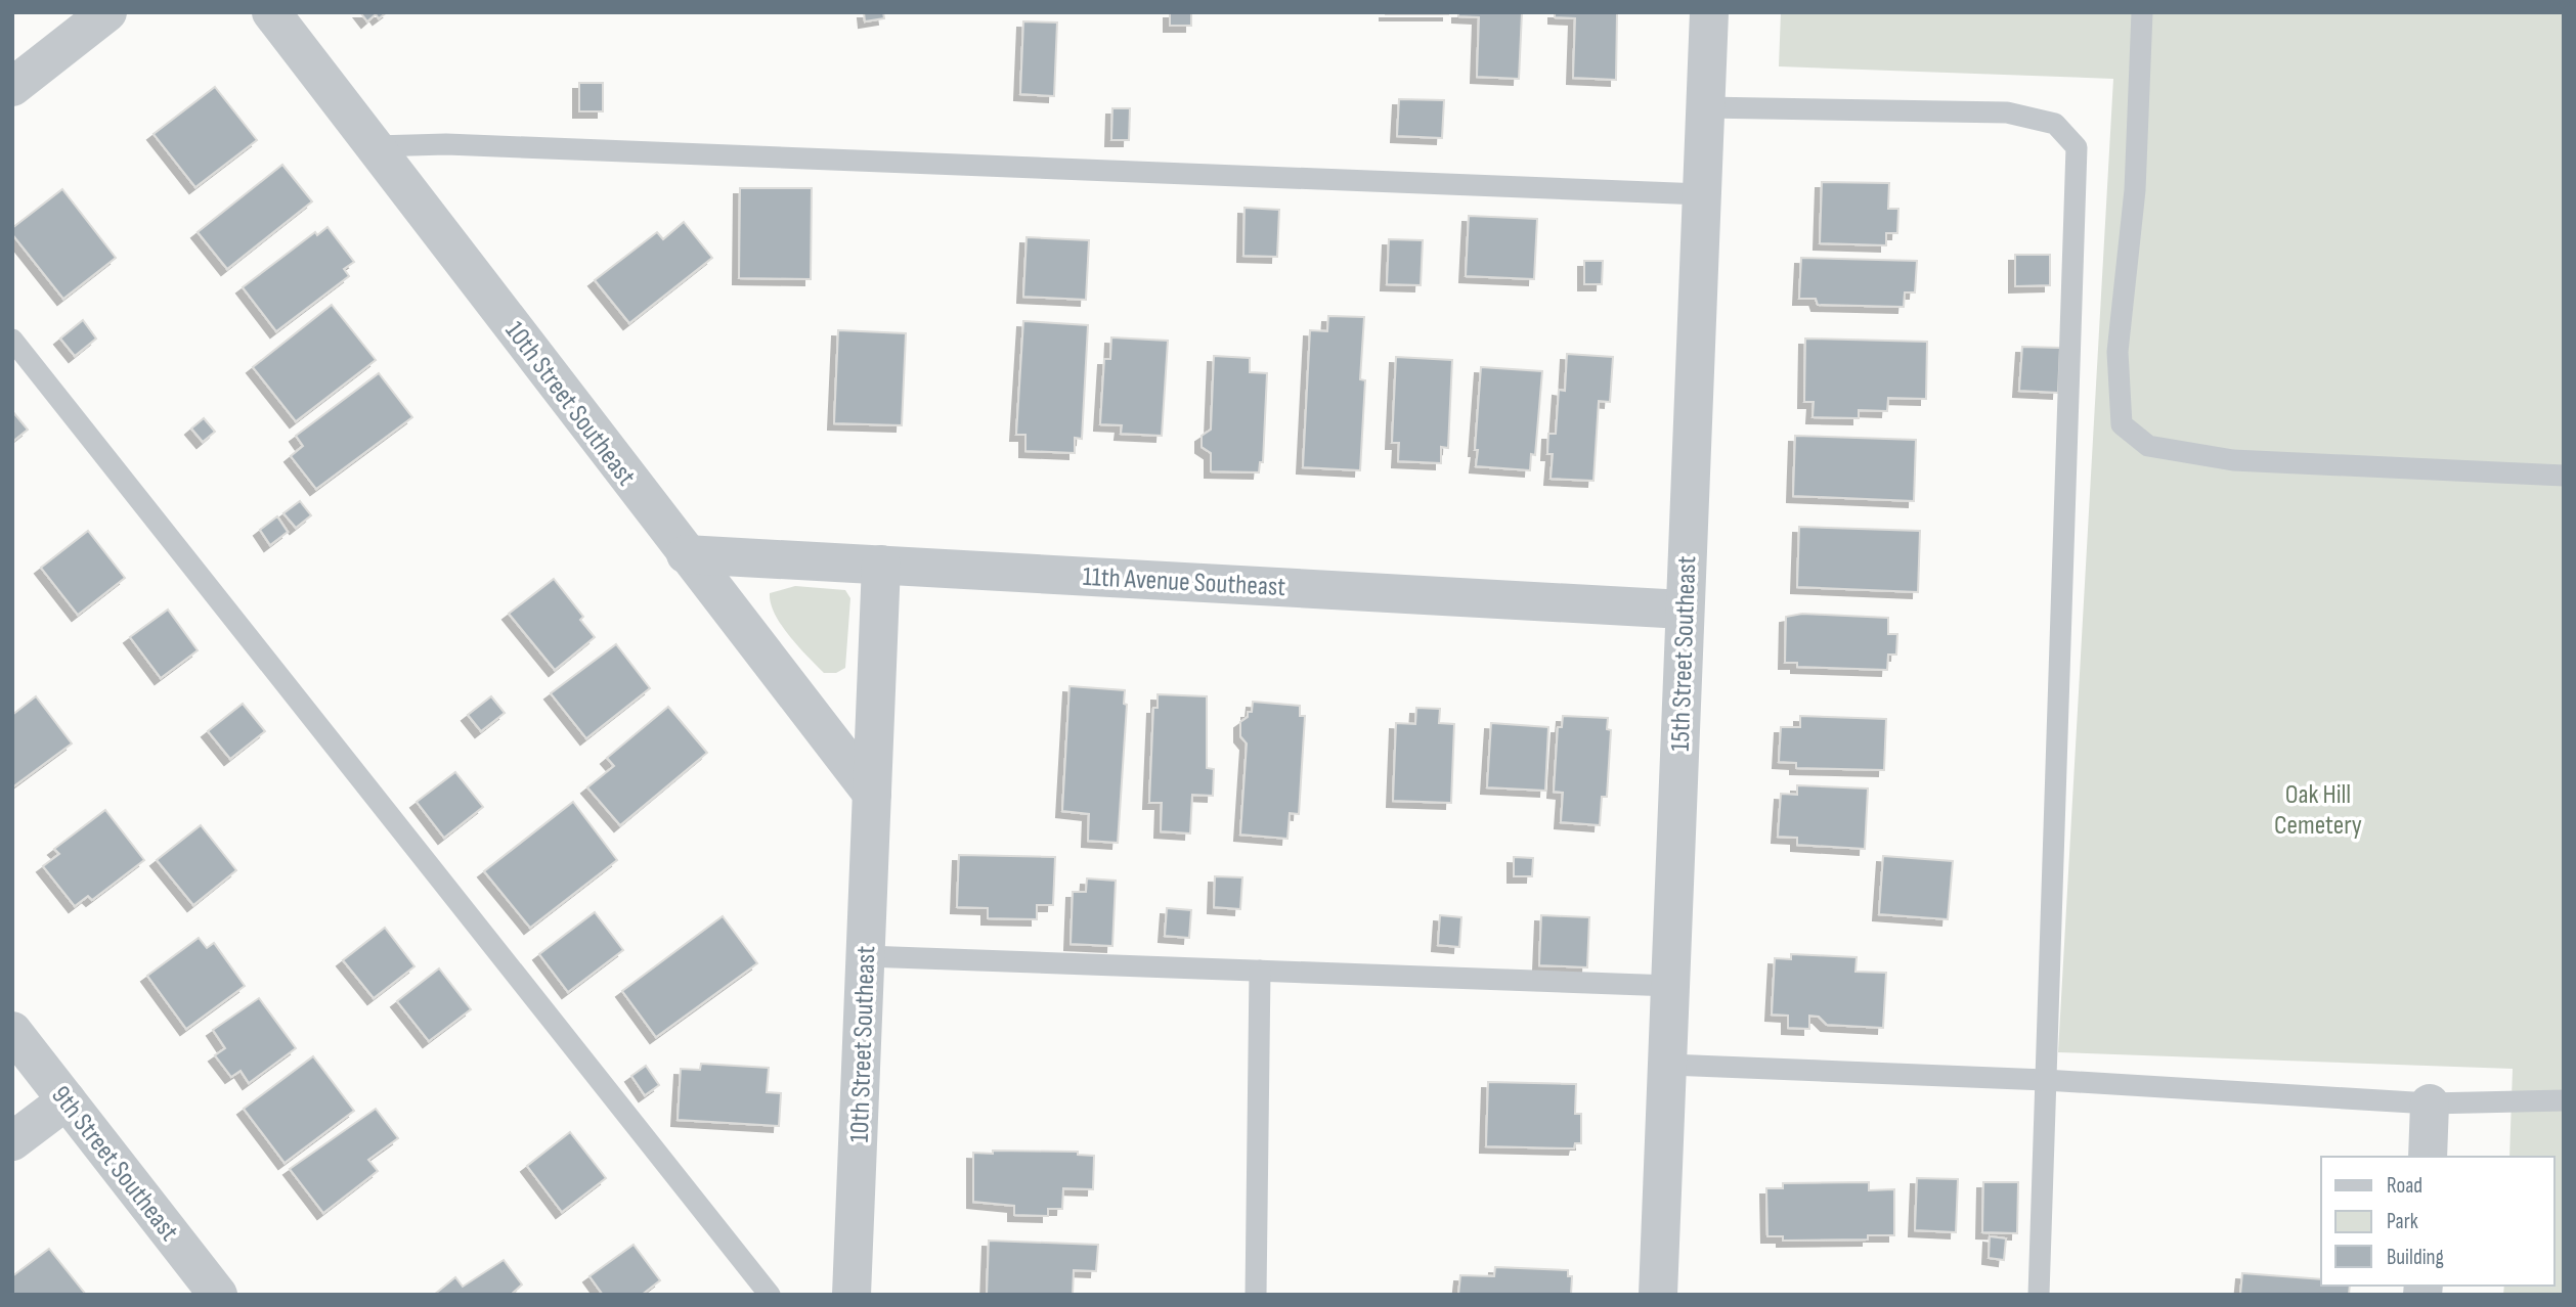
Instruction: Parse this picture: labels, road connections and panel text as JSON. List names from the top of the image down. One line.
{"streets":{"street":["10th Street Southeast","11th Avenue Southeast","15th Street Southeast","9th Street Southeast"]},"crossings":[["10th Street Southeast","11th Avenue Southeast"],["11th Avenue Southeast","15th Street Southeast"]],"parks":["Oak Hill Cemetery"],"legend":["Road","Park","Building"]}
